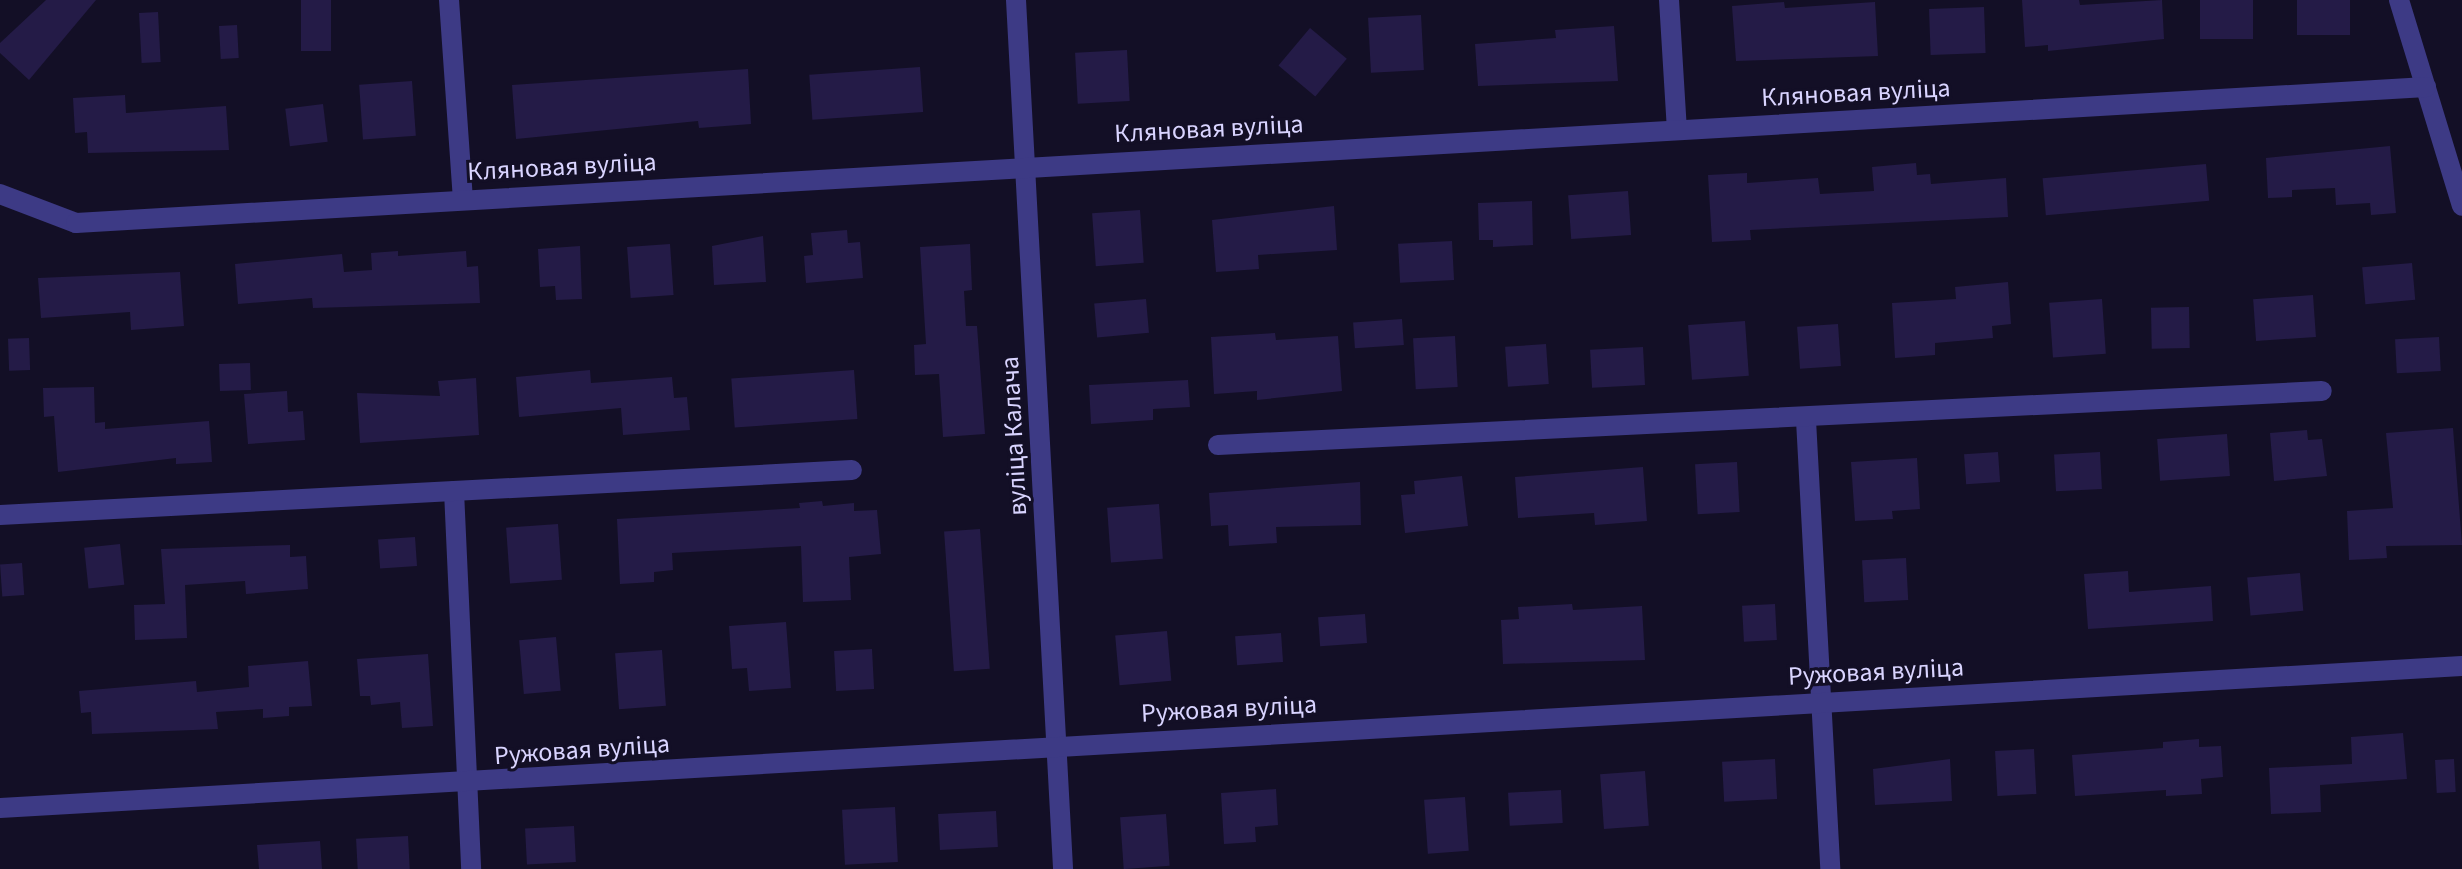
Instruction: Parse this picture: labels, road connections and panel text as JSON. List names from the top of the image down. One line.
{"streets":{"street":["Кляновая вуліца","вуліца Калача","Ружовая вуліца"]},"crossings":[["Кляновая вуліца","вуліца Калача"],["вуліца Калача","Ружовая вуліца"]]}
